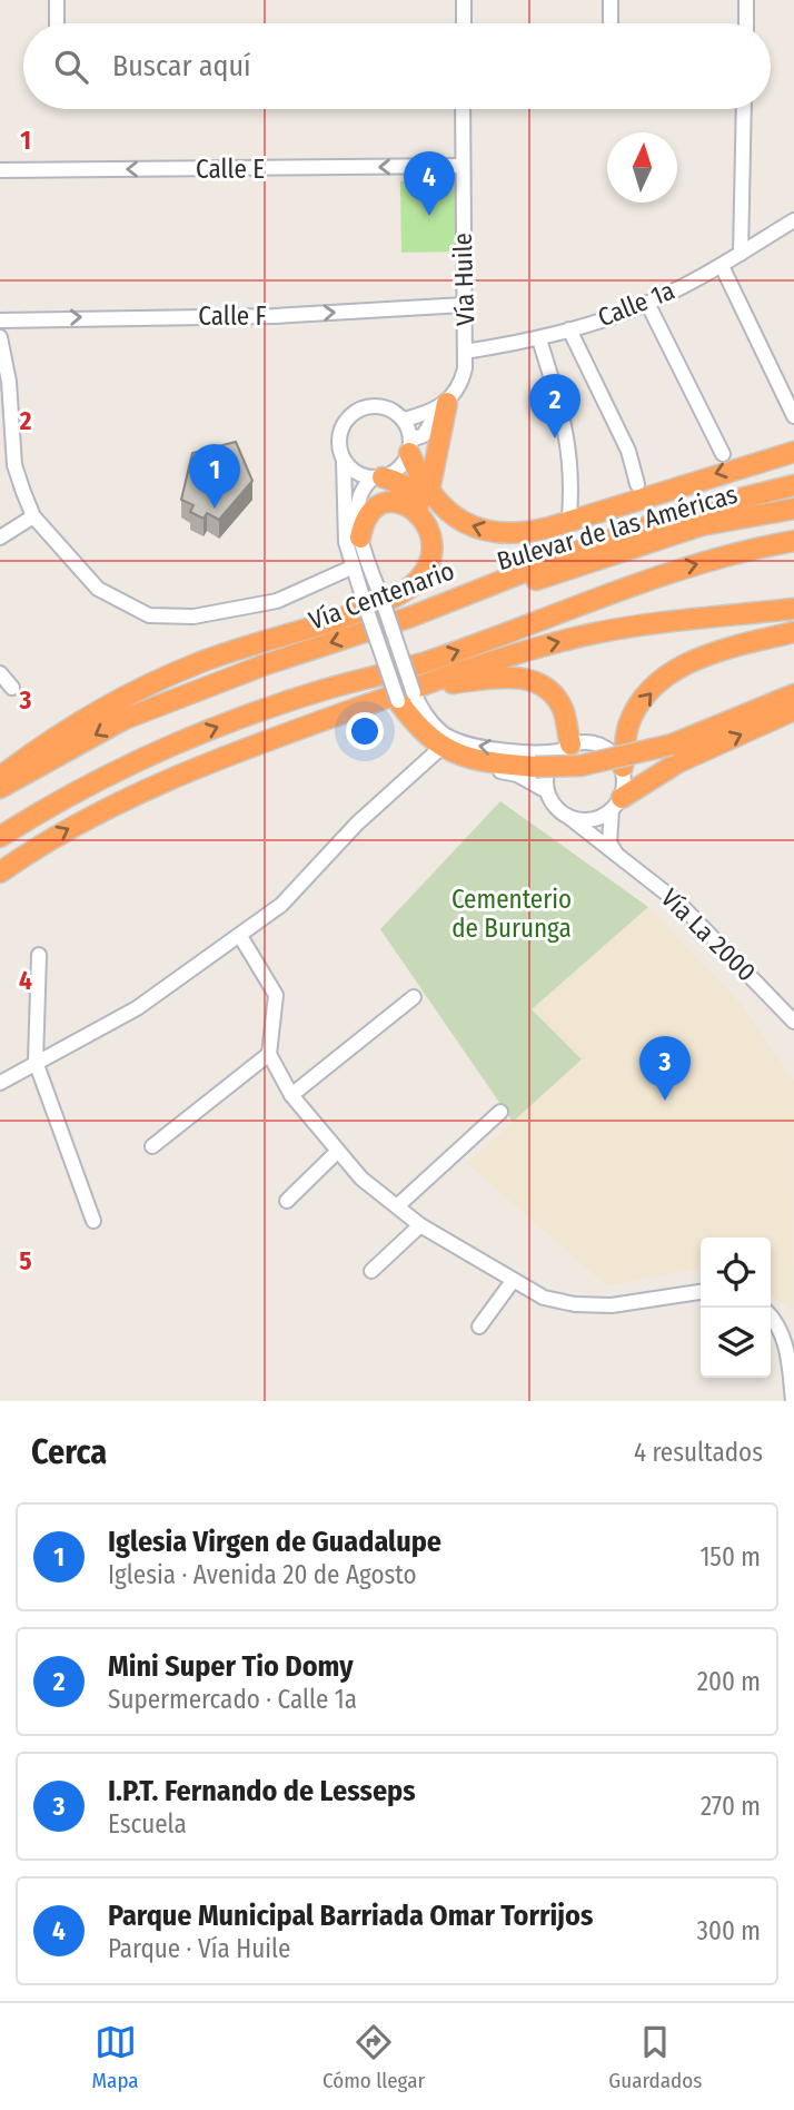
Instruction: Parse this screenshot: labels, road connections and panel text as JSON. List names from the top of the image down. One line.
{"streets":{"highway":["Bulevar de las Américas","Vía Centenario"],"street":["Calle E","Vía Huile","Calle 1a","Calle F","Vía La 2000"]},"crossings":[["Calle E","Vía Huile"],["Vía Huile","Calle 1a"],["Vía Huile","Calle F"],["Bulevar de las Américas","Vía Centenario"]],"one_way":["Calle E","Calle F"],"parks":["Cementerio de Burunga"],"north":"top","page":{"search":"Buscar aquí","pins":["4","2","1","3"],"heading":["Cerca","4 resultados"],"list":[{"mark":"1","name":"Iglesia Virgen de Guadalupe","note":"Iglesia · Avenida 20 de Agosto","value":"150 m"},{"mark":"2","name":"Mini Super Tio Domy","note":"Supermercado · Calle 1a","value":"200 m"},{"mark":"3","name":"I.P.T. Fernando de Lesseps","note":"Escuela","value":"270 m"},{"mark":"4","name":"Parque Municipal Barriada Omar Torrijos","note":"Parque · Vía Huile","value":"300 m"}],"nav":["Mapa","Cómo llegar","Guardados"]},"grid":{"rows":["1","2","3","4","5"]}}
